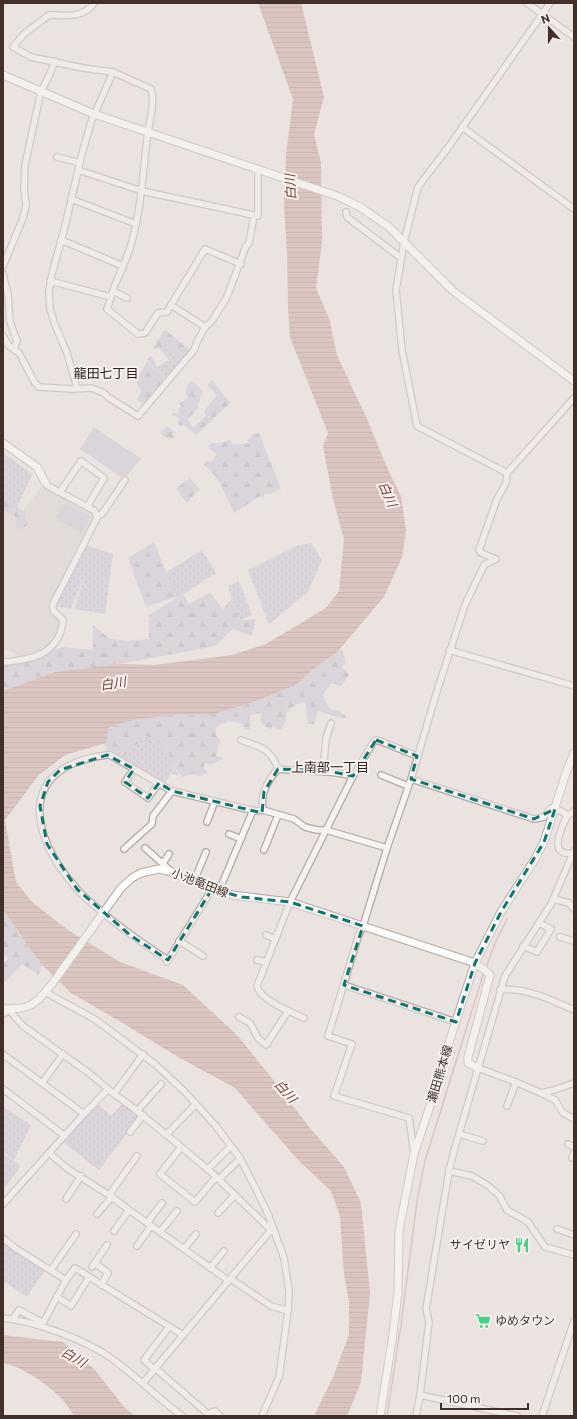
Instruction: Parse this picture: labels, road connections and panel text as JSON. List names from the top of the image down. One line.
{"streets":{"main road":["小池竜田線","瀬田熊本線"]},"crossings":[["小池竜田線","瀬田熊本線"]],"districts":["龍田七丁目","上南部一丁目"],"water":["白川"],"places":{"restaurant":["サイゼリヤ"],"supermarket":["ゆめタウン"]},"scale_bar":"100 m","north":"top"}
